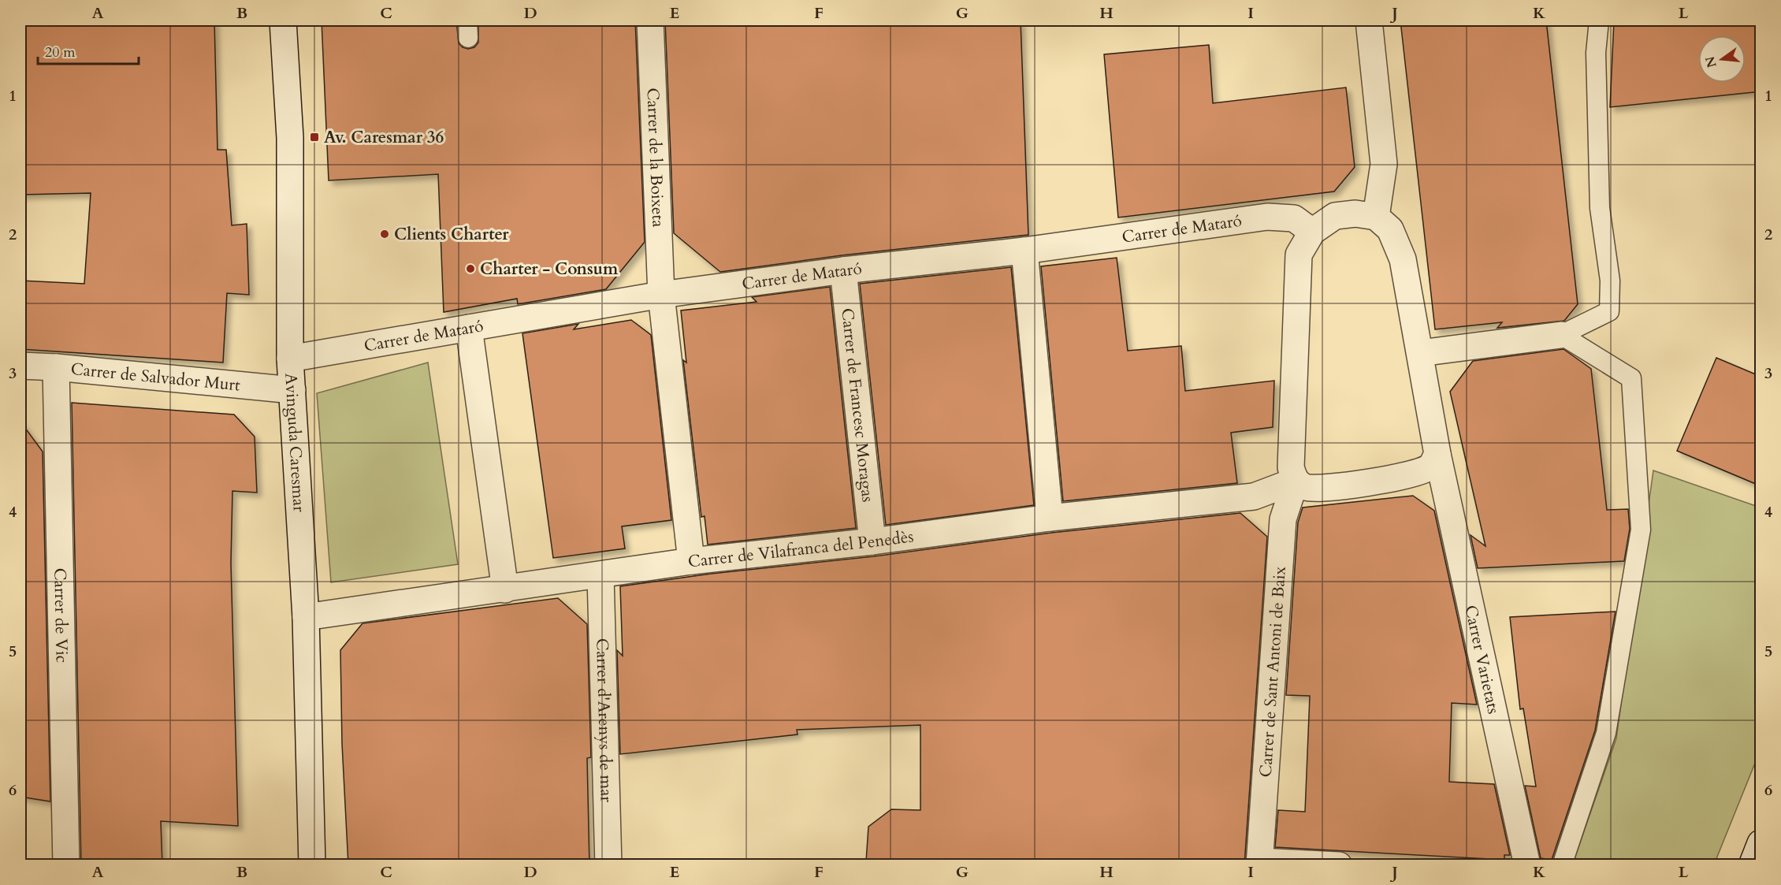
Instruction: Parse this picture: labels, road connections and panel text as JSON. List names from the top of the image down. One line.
{"streets":{"street":["Carrer de la Boixeta","Carrer de Mataró","Carrer de Salvador Murt","Carrer de Francesc Moragas","Avinguda Caresmar","Carrer de Vilafranca del Penedès","Carrer de Vic","Carrer Varietats","Carrer de Sant Antoni de Baix","Carrer d'Arenys de mar"]},"crossings":[["Carrer de la Boixeta","Carrer de Mataró"],["Carrer de Mataró","Carrer de Francesc Moragas"],["Carrer de Mataró","Avinguda Caresmar"],["Carrer de Salvador Murt","Avinguda Caresmar"],["Carrer de Salvador Murt","Carrer de Vic"],["Carrer de Francesc Moragas","Carrer de Vilafranca del Penedès"],["Avinguda Caresmar","Carrer de Vilafranca del Penedès"],["Carrer de Vilafranca del Penedès","Carrer de Sant Antoni de Baix"],["Carrer de Vilafranca del Penedès","Carrer d'Arenys de mar"]],"places":{"transit":["Av. Caresmar 36"],"other":["Clients Charter","Charter - Consum"]},"scale_bar":"20 m","north":"left","grid":{"columns":["A","B","C","D","E","F","G","H","I","J","K","L"],"rows":["1","2","3","4","5","6"]}}
